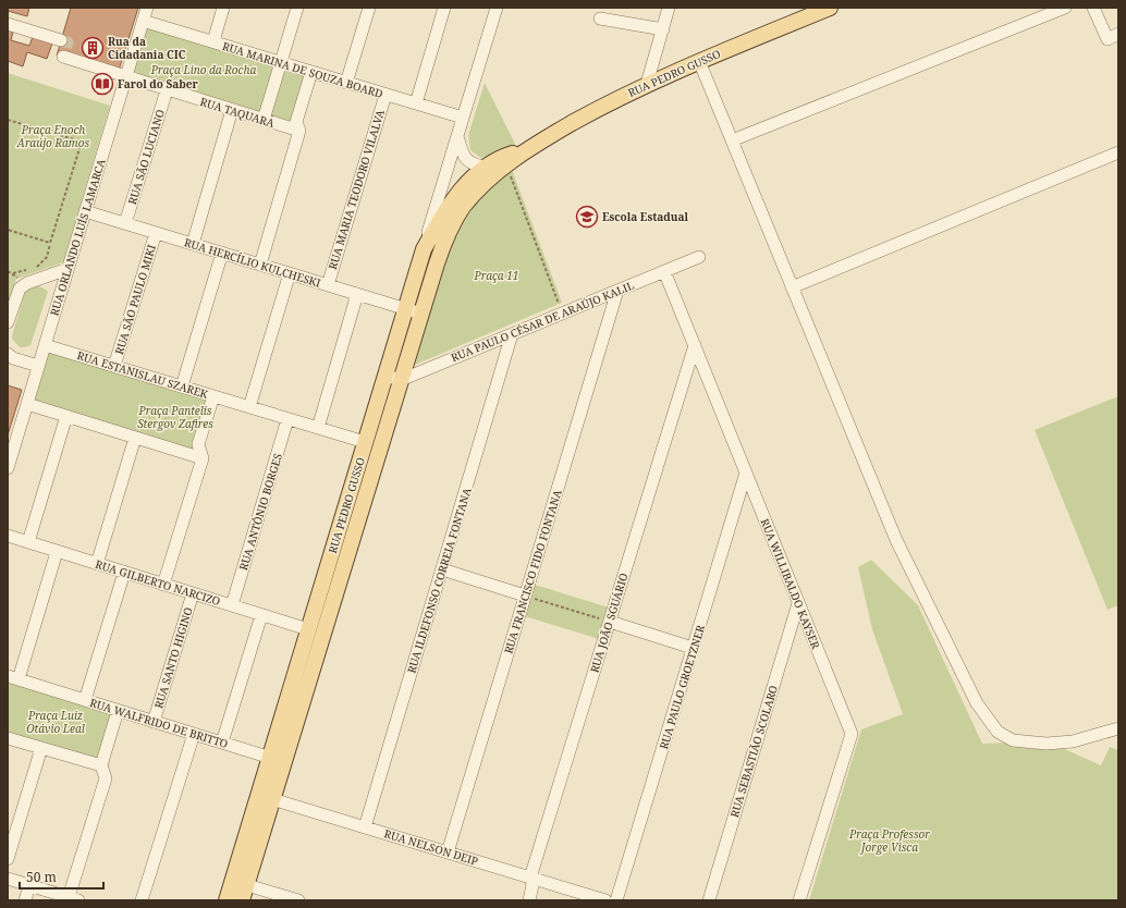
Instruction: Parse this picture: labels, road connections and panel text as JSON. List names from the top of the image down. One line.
{"streets":{"main road":["RUA PEDRO GUSSO"],"street":["RUA MARINA DE SOUZA BOARD","RUA TAQUARA","RUA SÃO LUCIANO","RUA MARIA TEODORO VILALVA","RUA ORLANDO LUÍS LAMARCA","RUA HERCÍLIO KULCHESKI","RUA SÃO PAULO MIKI","RUA PAULO CÉSAR DE ARAÚJO KALIL","RUA ESTANISLAU SZAREK","RUA ANTÔNIO BORGES","RUA FRANCISCO FIDO FONTANA","RUA ILDEFONSO CORREIA FONTANA","RUA GILBERTO NARCIZO","RUA WILLIBALDO KAYSER","RUA JOÃO SGUÁRIO","RUA SANTO HIGINO","RUA PAULO GROETZNER","RUA WALFRIDO DE BRITTO","RUA SEBASTIÃO SCOLARO","RUA NELSON DEIP"]},"crossings":[["RUA MARINA DE SOUZA BOARD","RUA MARIA TEODORO VILALVA"],["RUA MARINA DE SOUZA BOARD","RUA ORLANDO LUÍS LAMARCA"],["RUA PEDRO GUSSO","RUA HERCÍLIO KULCHESKI"],["RUA PEDRO GUSSO","RUA PAULO CÉSAR DE ARAÚJO KALIL"],["RUA PEDRO GUSSO","RUA ESTANISLAU SZAREK"],["RUA PEDRO GUSSO","RUA GILBERTO NARCIZO"],["RUA PEDRO GUSSO","RUA WALFRIDO DE BRITTO"],["RUA PEDRO GUSSO","RUA NELSON DEIP"],["RUA TAQUARA","RUA SÃO LUCIANO"],["RUA TAQUARA","RUA ORLANDO LUÍS LAMARCA"],["RUA SÃO LUCIANO","RUA HERCÍLIO KULCHESKI"],["RUA MARIA TEODORO VILALVA","RUA HERCÍLIO KULCHESKI"],["RUA ORLANDO LUÍS LAMARCA","RUA HERCÍLIO KULCHESKI"],["RUA ORLANDO LUÍS LAMARCA","RUA ESTANISLAU SZAREK"],["RUA HERCÍLIO KULCHESKI","RUA SÃO PAULO MIKI"],["RUA SÃO PAULO MIKI","RUA ESTANISLAU SZAREK"],["RUA PAULO CÉSAR DE ARAÚJO KALIL","RUA FRANCISCO FIDO FONTANA"],["RUA PAULO CÉSAR DE ARAÚJO KALIL","RUA ILDEFONSO CORREIA FONTANA"],["RUA PAULO CÉSAR DE ARAÚJO KALIL","RUA WILLIBALDO KAYSER"],["RUA ESTANISLAU SZAREK","RUA ANTÔNIO BORGES"],["RUA ANTÔNIO BORGES","RUA GILBERTO NARCIZO"],["RUA FRANCISCO FIDO FONTANA","RUA NELSON DEIP"],["RUA ILDEFONSO CORREIA FONTANA","RUA NELSON DEIP"],["RUA GILBERTO NARCIZO","RUA SANTO HIGINO"],["RUA WILLIBALDO KAYSER","RUA JOÃO SGUÁRIO"],["RUA WILLIBALDO KAYSER","RUA PAULO GROETZNER"],["RUA WILLIBALDO KAYSER","RUA SEBASTIÃO SCOLARO"],["RUA JOÃO SGUÁRIO","RUA NELSON DEIP"],["RUA SANTO HIGINO","RUA WALFRIDO DE BRITTO"]],"parks":["Praça Lino da Rocha","Praça Enoch Araújo Ramos","Praça 11","Praça Pantelis Stergov Zafires","Praça Luiz Otávio Leal","Praça Professor Jorge Visca"],"places":{"building":["Rua da Cidadania CIC"],"library":["Farol do Saber"],"school or university":["Escola Estadual"]},"scale_bar":"50 m"}
